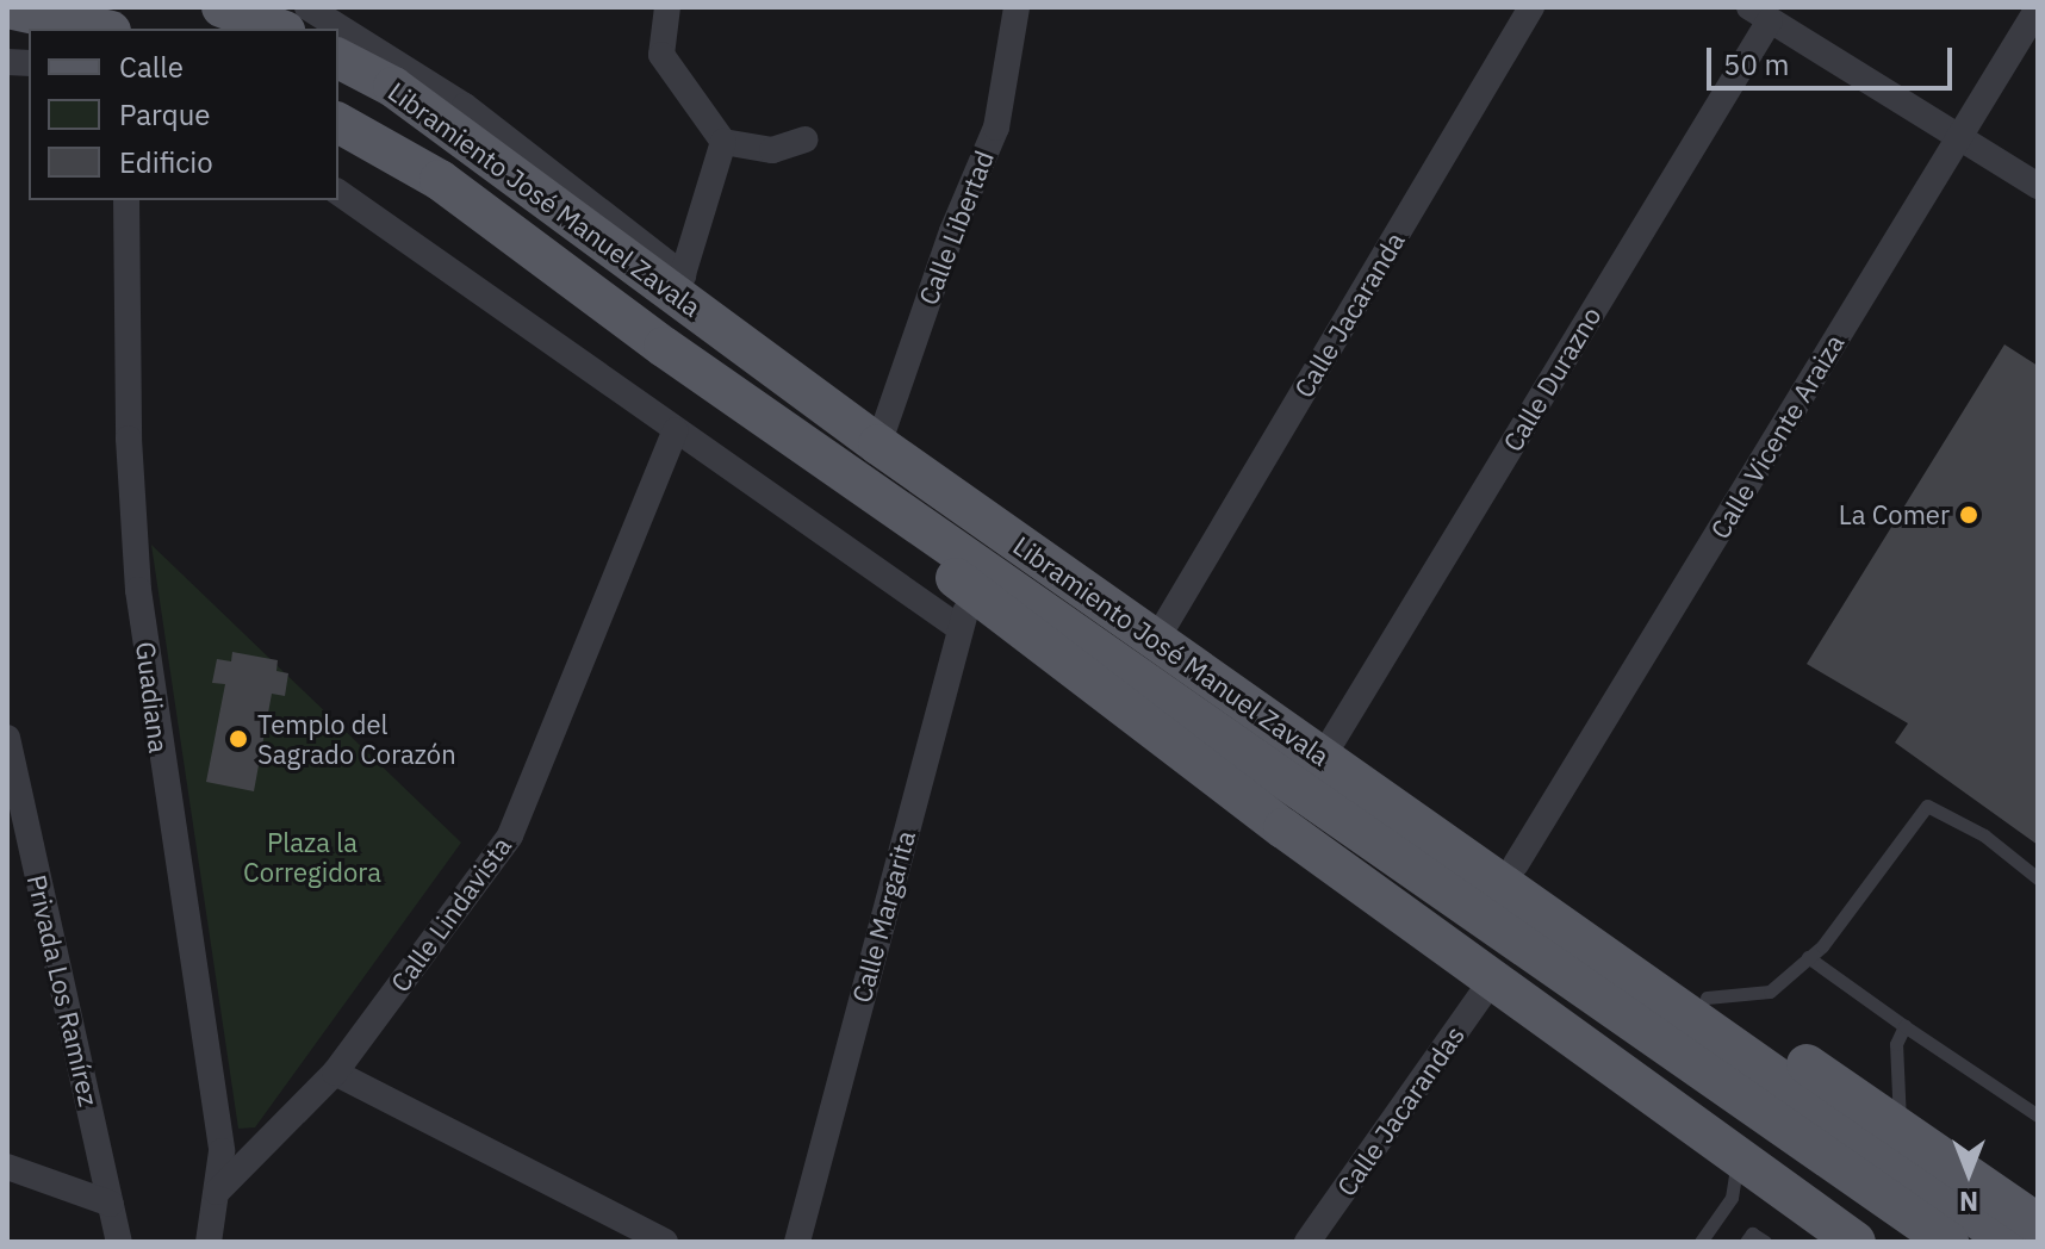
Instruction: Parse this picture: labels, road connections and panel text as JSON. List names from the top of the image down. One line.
{"streets":{"main road":["Libramiento José Manuel Zavala"],"street":["Calle Libertad","Calle Jacaranda","Calle Durazno","Calle Vicente Araiza","Guadiana","Calle Lindavista","Calle Margarita","Privada Los Ramírez","Calle Jacarandas"]},"crossings":[["Libramiento José Manuel Zavala","Calle Libertad"],["Guadiana","Calle Lindavista"]],"parks":["Plaza la Corregidora"],"places":["La Comer","Templo del Sagrado Corazón"],"legend":["Calle","Parque","Edificio"],"scale_bar":"50 m","north":"bottom"}
